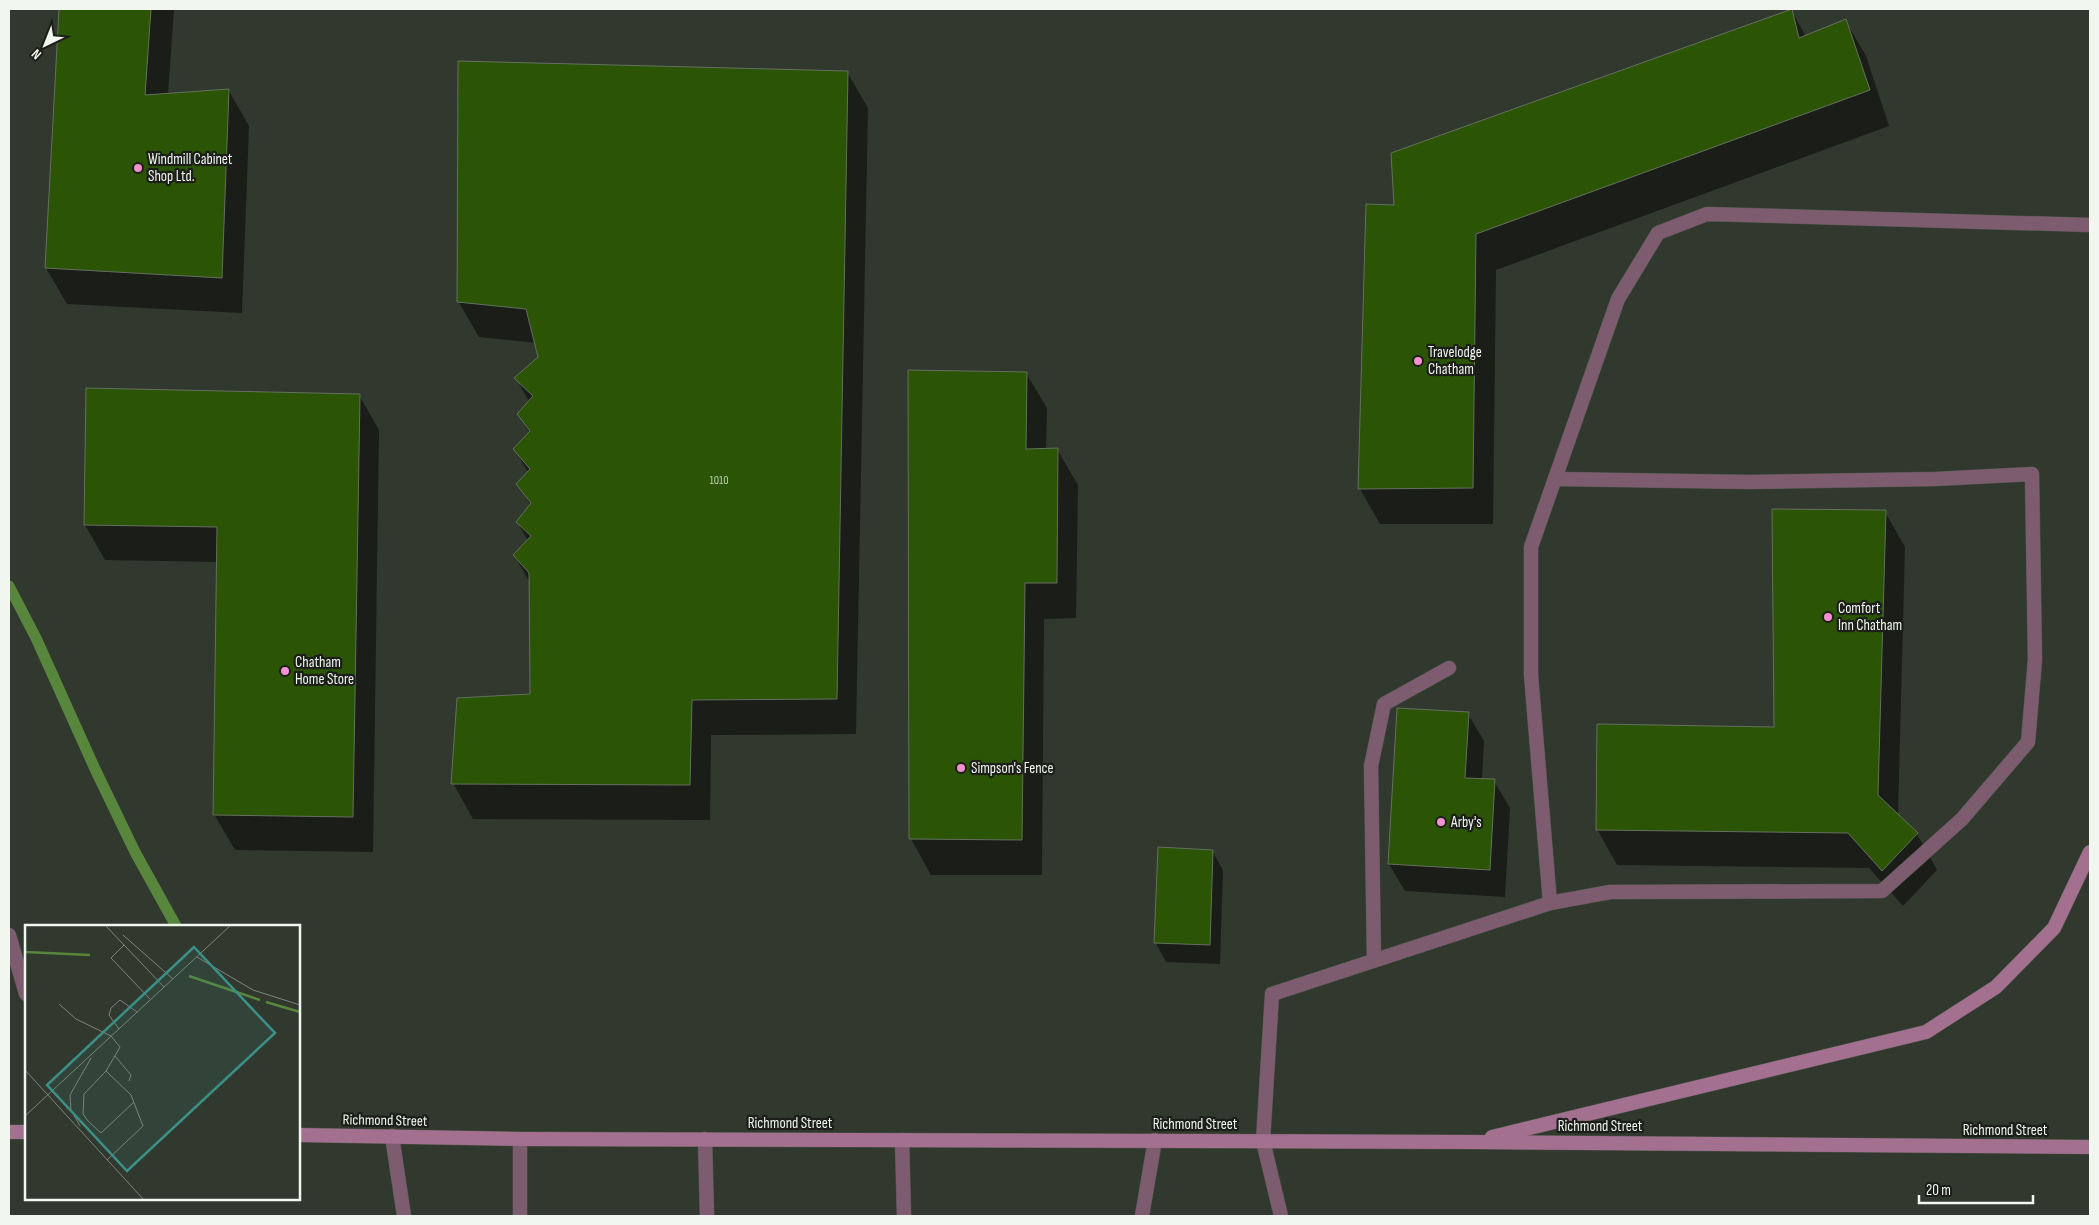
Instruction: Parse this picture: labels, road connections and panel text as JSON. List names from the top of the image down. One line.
{"streets":{"main road":["Richmond Street"]},"places":["Windmill Cabinet Shop Ltd.","Travelodge Chatham","Comfort Inn Chatham","Chatham Home Store","Simpson's Fence","Arby's"],"house_numbers":["1010"],"scale_bar":"20 m","north":"bottom left"}
